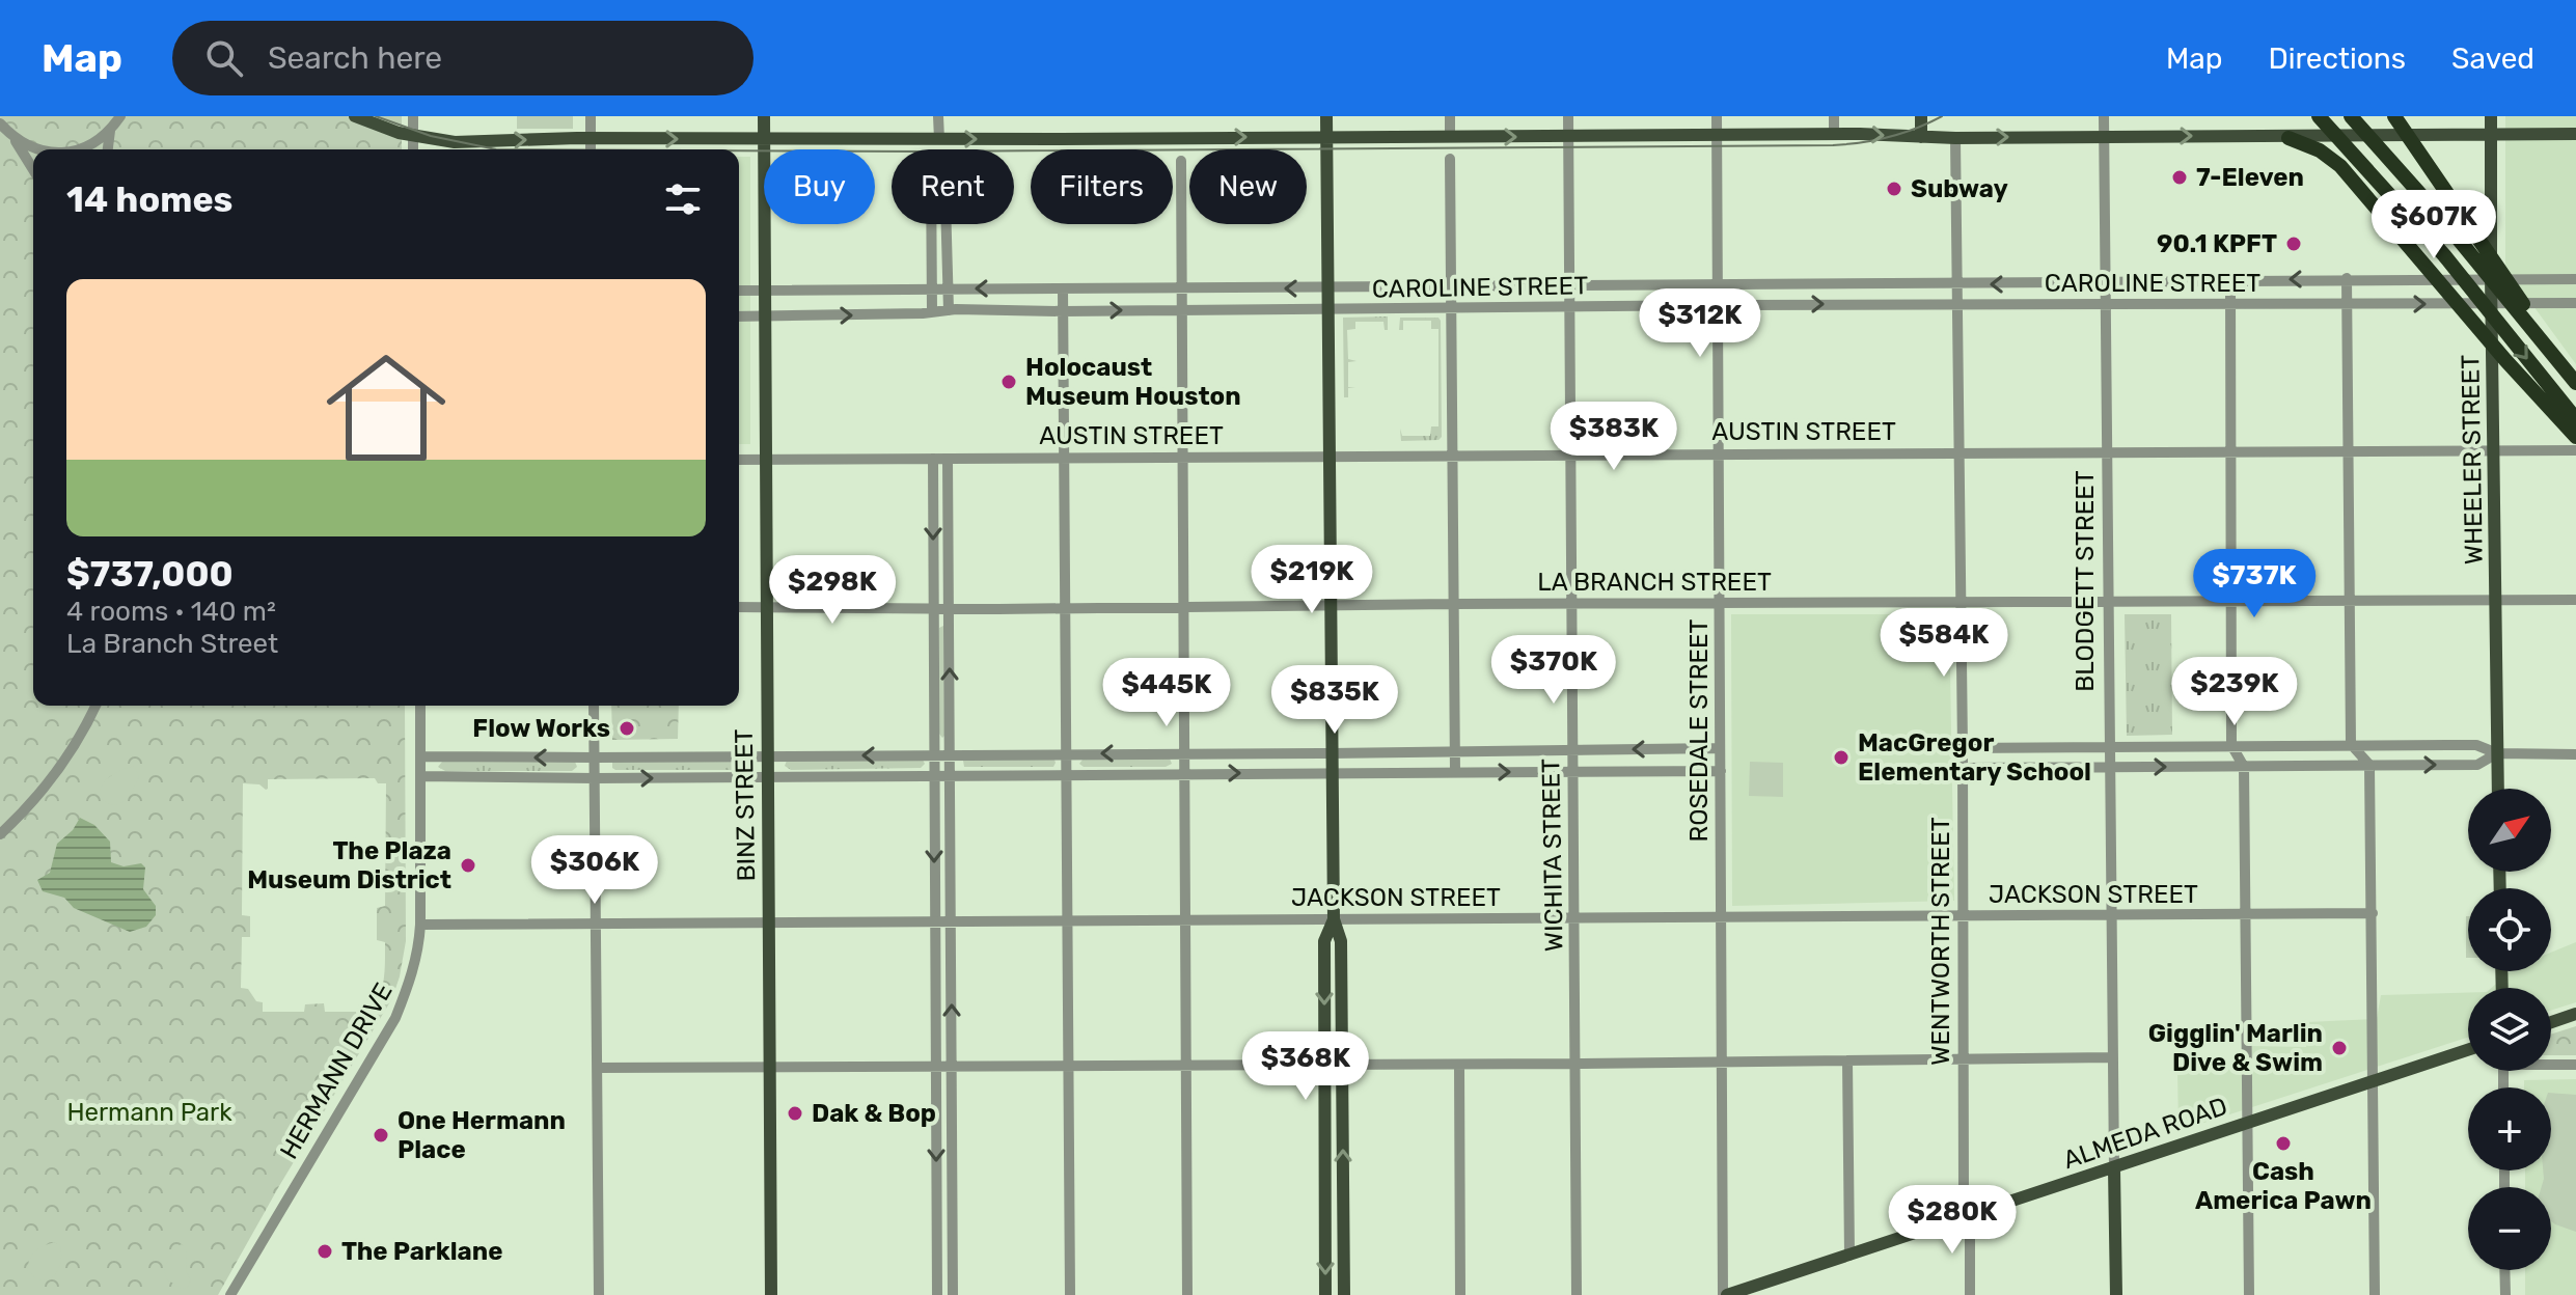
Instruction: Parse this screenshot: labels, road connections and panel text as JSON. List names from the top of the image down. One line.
{"streets":{"main road":["WHEELER STREET","BLODGETT STREET","BINZ STREET","ALMEDA ROAD"],"street":["CAROLINE STREET","AUSTIN STREET","LA BRANCH STREET","ROSEDALE STREET","WICHITA STREET","JACKSON STREET","WENTWORTH STREET","HERMANN DRIVE"]},"crossings":[["CAROLINE STREET","WHEELER STREET"],["CAROLINE STREET","BLODGETT STREET"],["CAROLINE STREET","ROSEDALE STREET"],["CAROLINE STREET","BINZ STREET"],["CAROLINE STREET","WICHITA STREET"],["CAROLINE STREET","WENTWORTH STREET"],["AUSTIN STREET","WHEELER STREET"],["AUSTIN STREET","BLODGETT STREET"],["AUSTIN STREET","ROSEDALE STREET"],["AUSTIN STREET","BINZ STREET"],["AUSTIN STREET","WICHITA STREET"],["AUSTIN STREET","WENTWORTH STREET"],["WHEELER STREET","LA BRANCH STREET"],["BLODGETT STREET","LA BRANCH STREET"],["BLODGETT STREET","JACKSON STREET"],["BLODGETT STREET","ALMEDA ROAD"],["LA BRANCH STREET","ROSEDALE STREET"],["LA BRANCH STREET","BINZ STREET"],["LA BRANCH STREET","WICHITA STREET"],["LA BRANCH STREET","WENTWORTH STREET"],["ROSEDALE STREET","JACKSON STREET"],["ROSEDALE STREET","ALMEDA ROAD"],["BINZ STREET","JACKSON STREET"],["WICHITA STREET","JACKSON STREET"],["JACKSON STREET","WENTWORTH STREET"],["JACKSON STREET","HERMANN DRIVE"],["WENTWORTH STREET","ALMEDA ROAD"]],"parks":["Hermann Park"],"places":["7-Eleven","Subway","90.1 KPFT","Holocaust Museum Houston","Flow Works","MacGregor Elementary School","The Plaza Museum District","Gigglin' Marlin Dive & Swim","Dak & Bop","One Hermann Place","Cash America Pawn","The Parklane"],"north":"top right","page":{"header":"Map","search":"Search here","nav":["Map","Directions","Saved"],"chip":["Buy","Rent","Filters","New"],"heading":"14 homes","price":["$607K","$312K","$383K","$219K","$737K","$298K","$584K","$370K","$239K","$445K","$835K","$306K","$368K","$280K"],"list":[{"name":"$737,000","note":"4 rooms · 140 m² · La Branch Street"}],"map_buttons":["+","−"]}}
